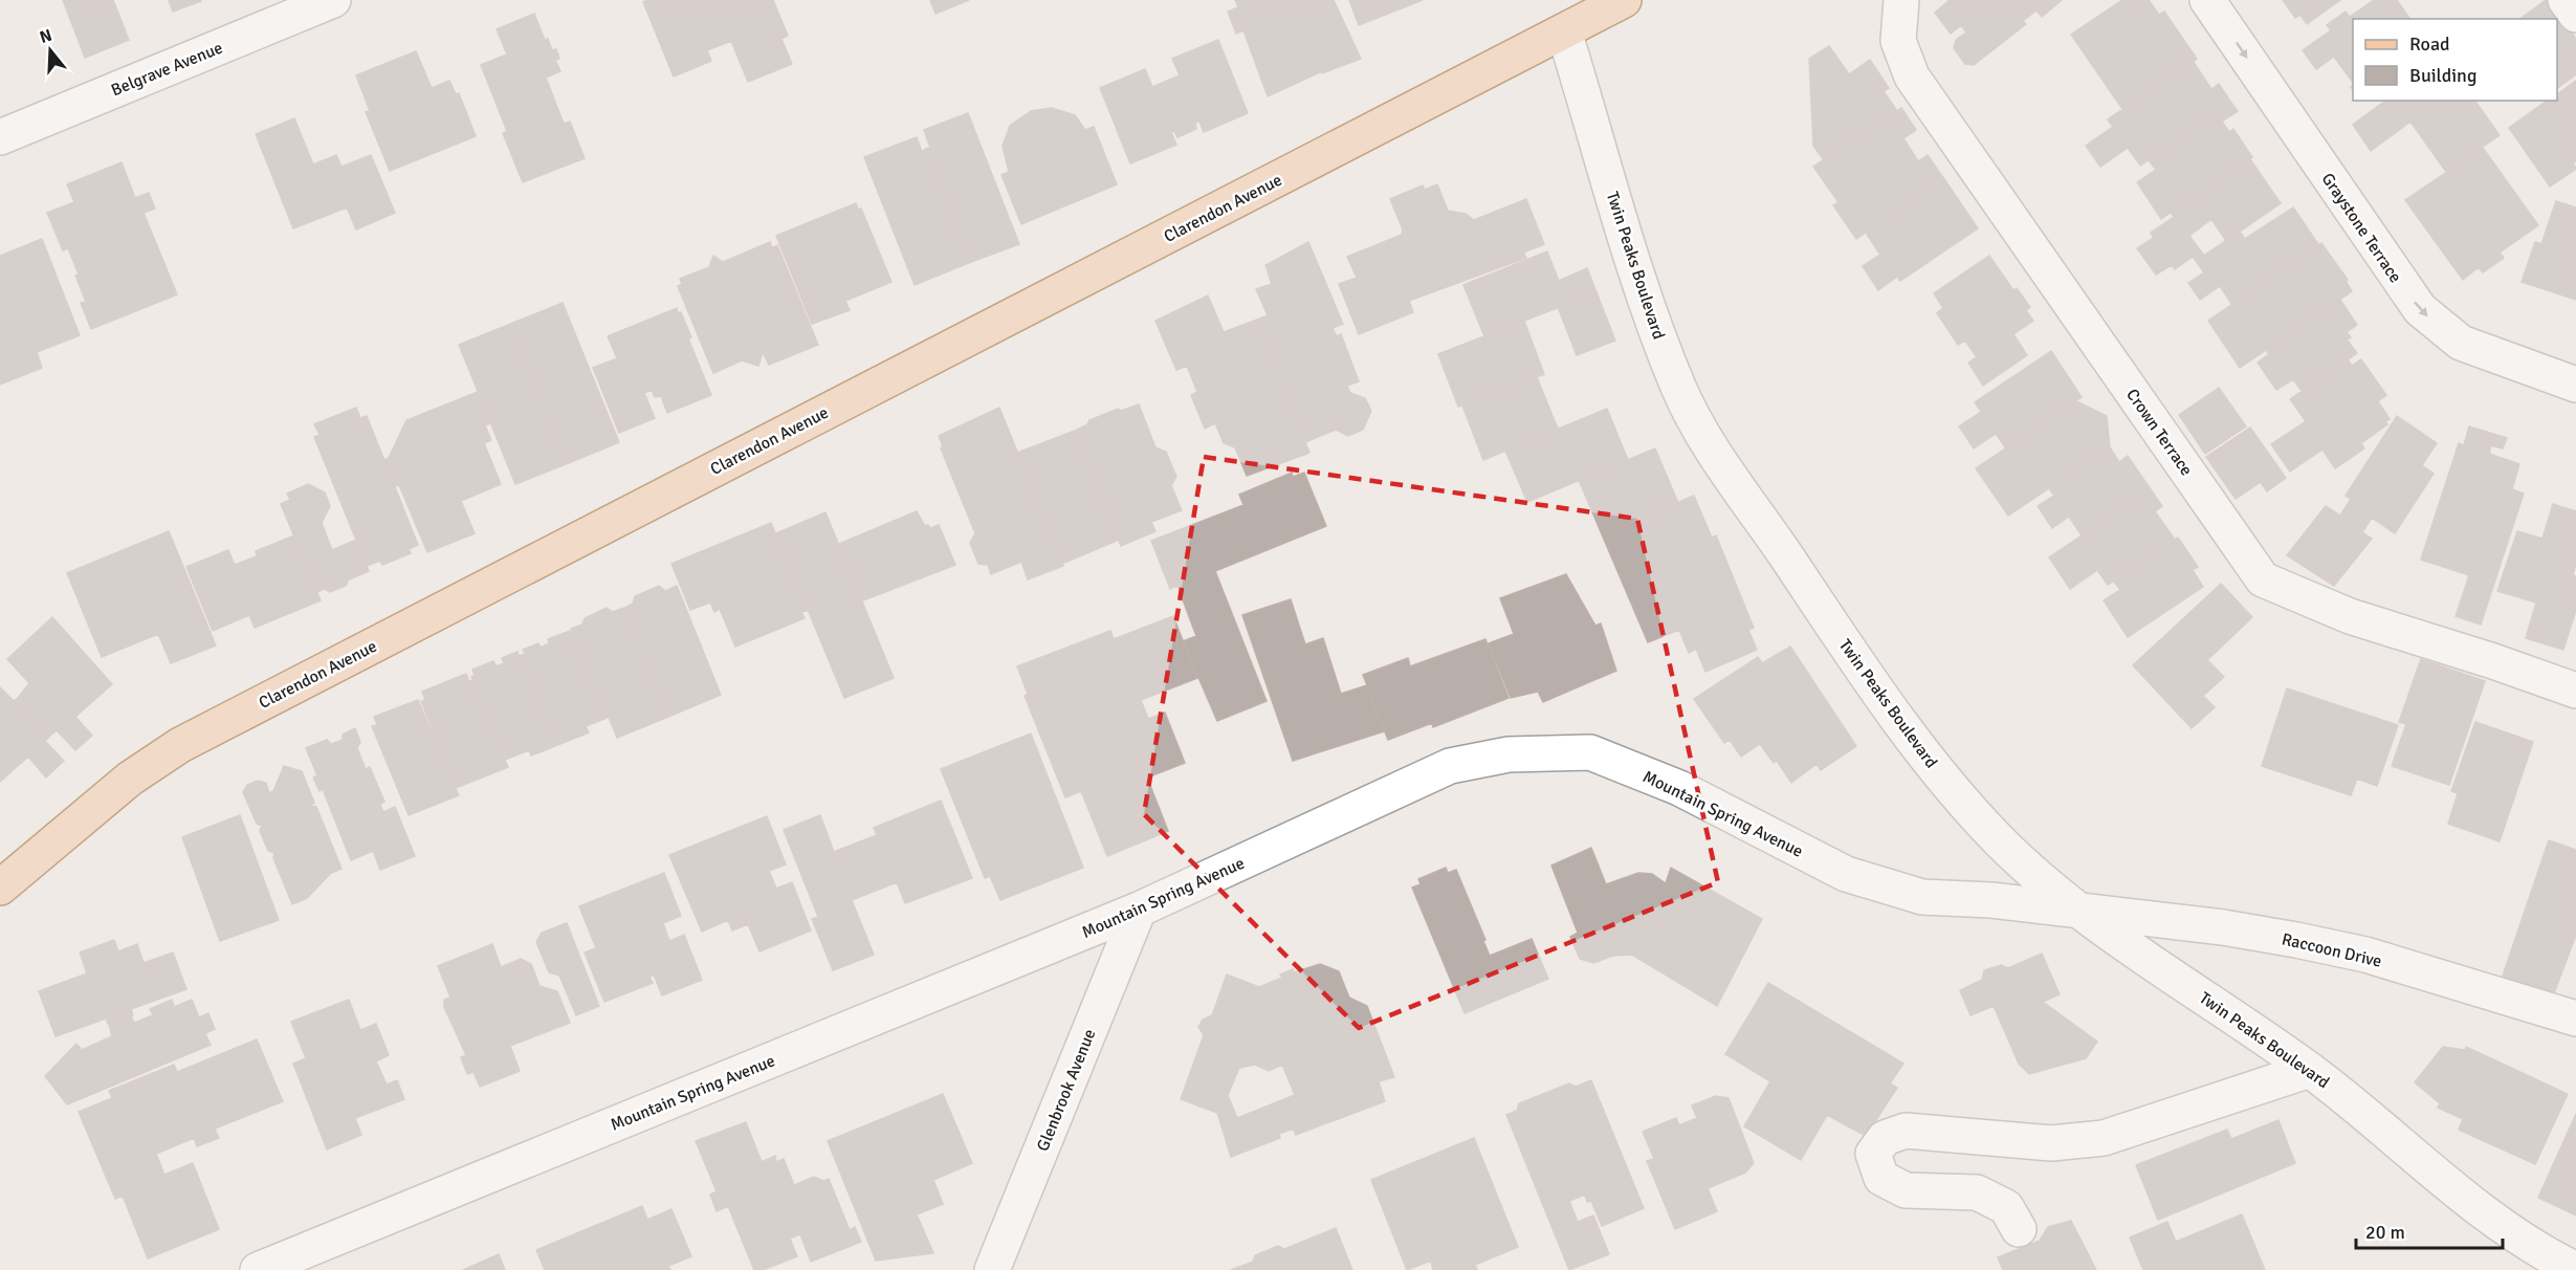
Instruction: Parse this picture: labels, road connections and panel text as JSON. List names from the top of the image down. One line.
{"streets":{"main road":["Clarendon Avenue"],"street":["Belgrave Avenue","Graystone Terrace","Twin Peaks Boulevard","Crown Terrace","Mountain Spring Avenue","Raccoon Drive","Glenbrook Avenue"]},"crossings":[["Clarendon Avenue","Twin Peaks Boulevard"],["Twin Peaks Boulevard","Mountain Spring Avenue"],["Twin Peaks Boulevard","Raccoon Drive"],["Mountain Spring Avenue","Raccoon Drive"],["Mountain Spring Avenue","Glenbrook Avenue"]],"one_way":["Graystone Terrace"],"legend":["Road","Building"],"scale_bar":"20 m","north":"top"}
